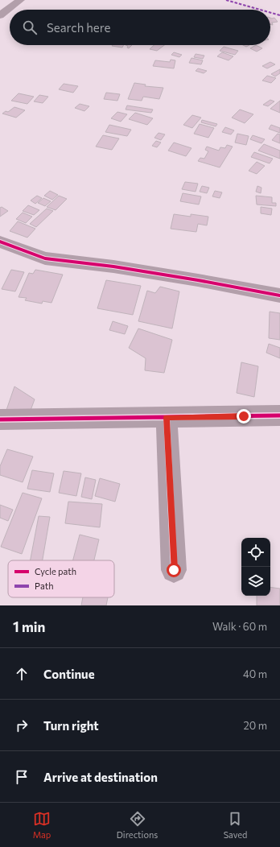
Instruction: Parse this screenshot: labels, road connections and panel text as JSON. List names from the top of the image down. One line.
{"legend":["Cycle path","Path"],"page":{"search":"Search here","heading":["1 min","Walk · 60 m"],"list":[["Continue","40 m"],["Turn right","20 m"],"Arrive at destination"],"nav":["Map","Directions","Saved"]}}
